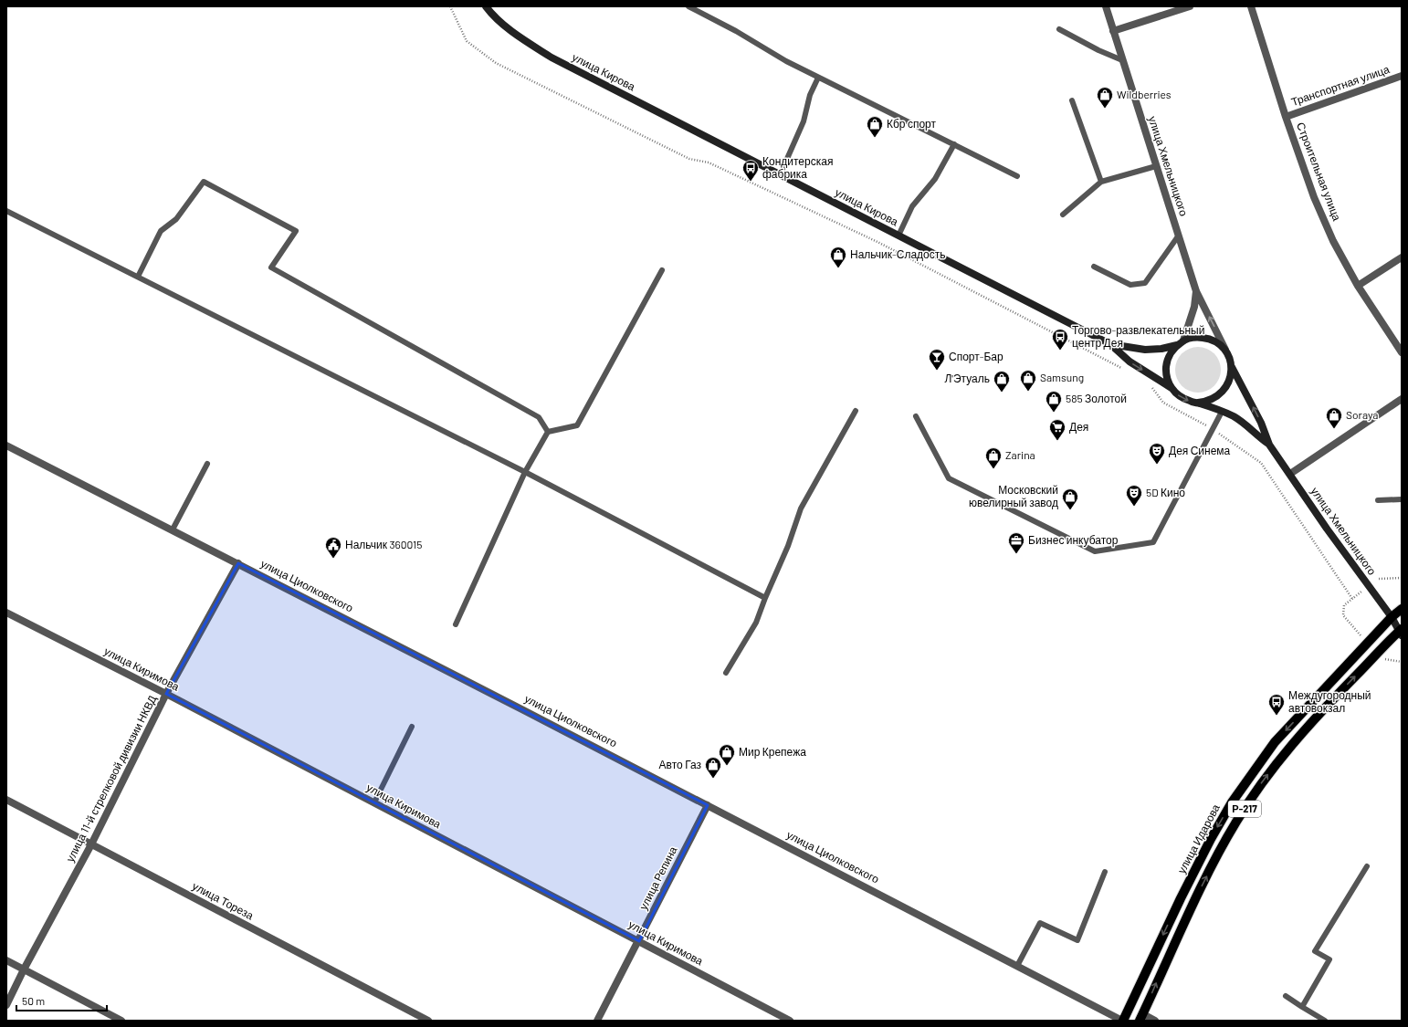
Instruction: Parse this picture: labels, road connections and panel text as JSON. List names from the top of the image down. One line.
{"streets":{"main road":["улица Кирова","улица Хмельницкого","Р-217","улица Идарова"],"street":["Транспортная улица","Строительная улица","улица Циолковского","улица Киримова","улица 11-й стрелковой дивизии НКВД","улица Репина","улица Тореза"]},"crossings":[["Транспортная улица","Строительная улица"],["улица Хмельницкого","Р-217"],["улица Хмельницкого","улица Идарова"],["улица Циолковского","улица 11-й стрелковой дивизии НКВД"],["улица Циолковского","улица Идарова"],["улица Циолковского","улица Репина"],["улица Киримова","улица 11-й стрелковой дивизии НКВД"],["улица Киримова","улица Репина"],["улица 11-й стрелковой дивизии НКВД","улица Тореза"]],"places":{"shop":["Wildberries","Кбр спорт","Нальчик-Сладость","Samsung","Л'Этуаль","585 Золотой","Soraya","Zarina","Московский ювелирный завод","Мир Крепежа","Авто Газ"],"bus stop":["Кондитерская фабрика","Торгово-развлекательный центр Дея","Междугородный автовокзал"],"bar":["Спорт-Бар"],"supermarket":["Дея"],"theatre":["Дея Синема","5D Кино"],"office":["Бизнес инкубатор"],"public building":["Нальчик 360015"]},"scale_bar":"50 m"}
